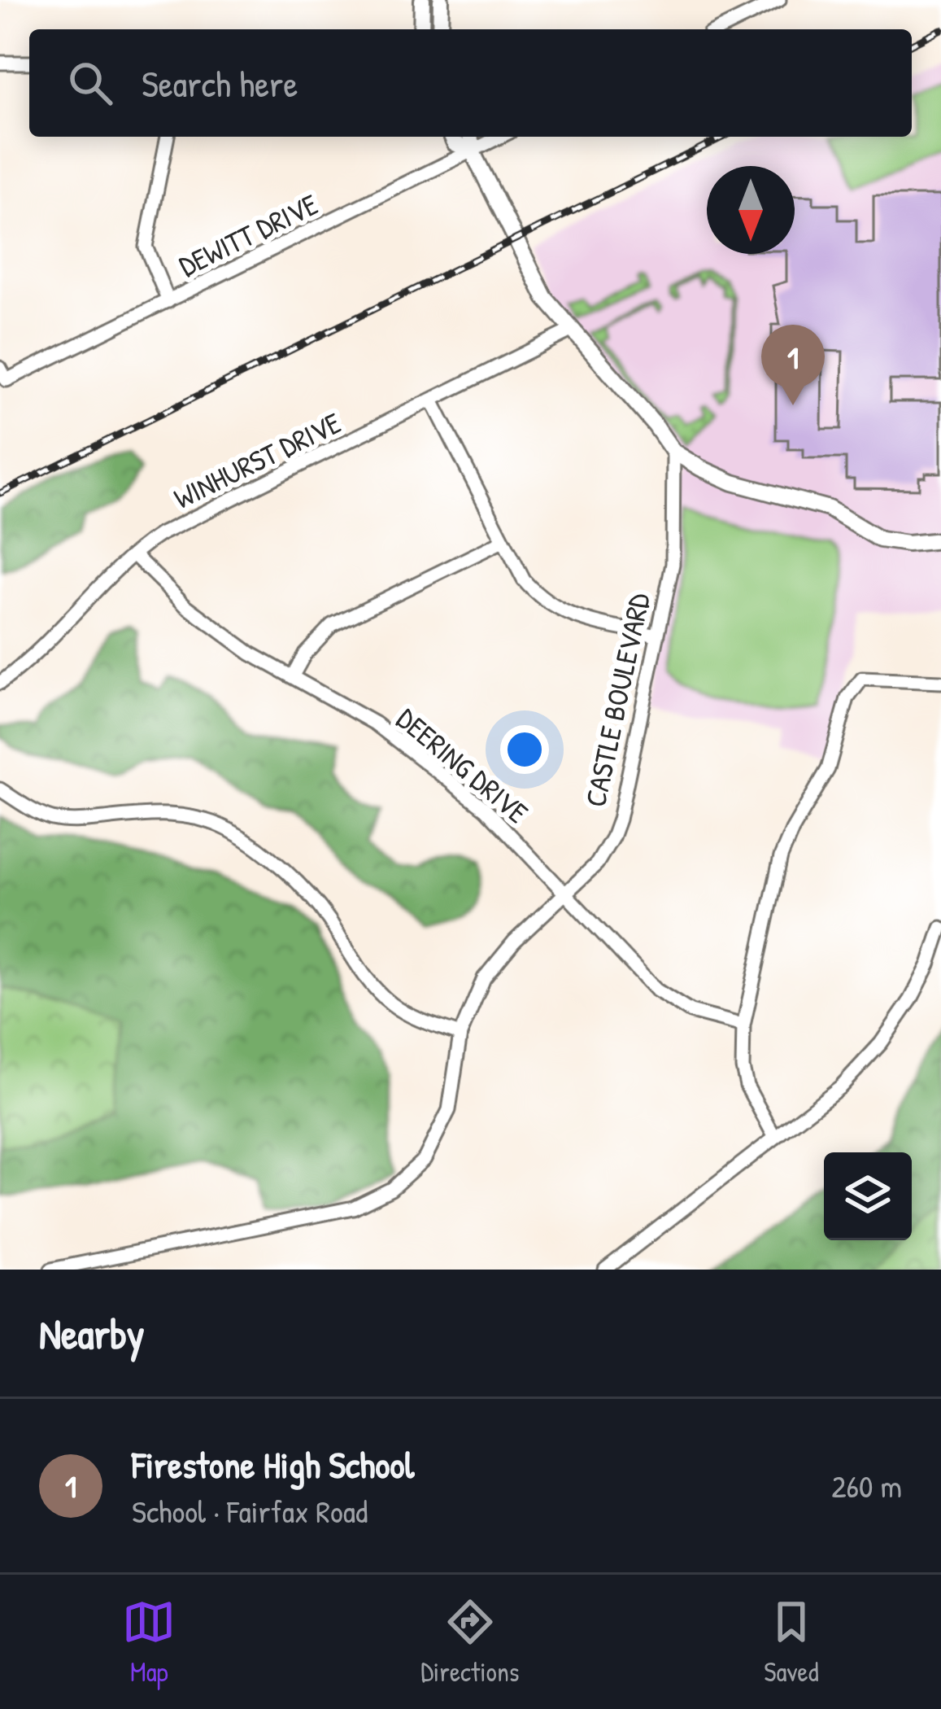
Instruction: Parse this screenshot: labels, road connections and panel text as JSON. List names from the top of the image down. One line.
{"streets":{"street":["DEWITT DRIVE","WINHURST DRIVE","CASTLE BOULEVARD","DEERING DRIVE"]},"crossings":[["WINHURST DRIVE","DEERING DRIVE"],["CASTLE BOULEVARD","DEERING DRIVE"]],"north":"bottom","page":{"search":"Search here","pins":"1","heading":"Nearby","list":[{"mark":"1","name":"Firestone High School","note":"School · Fairfax Road","value":"260 m"}],"nav":["Map","Directions","Saved"]}}
